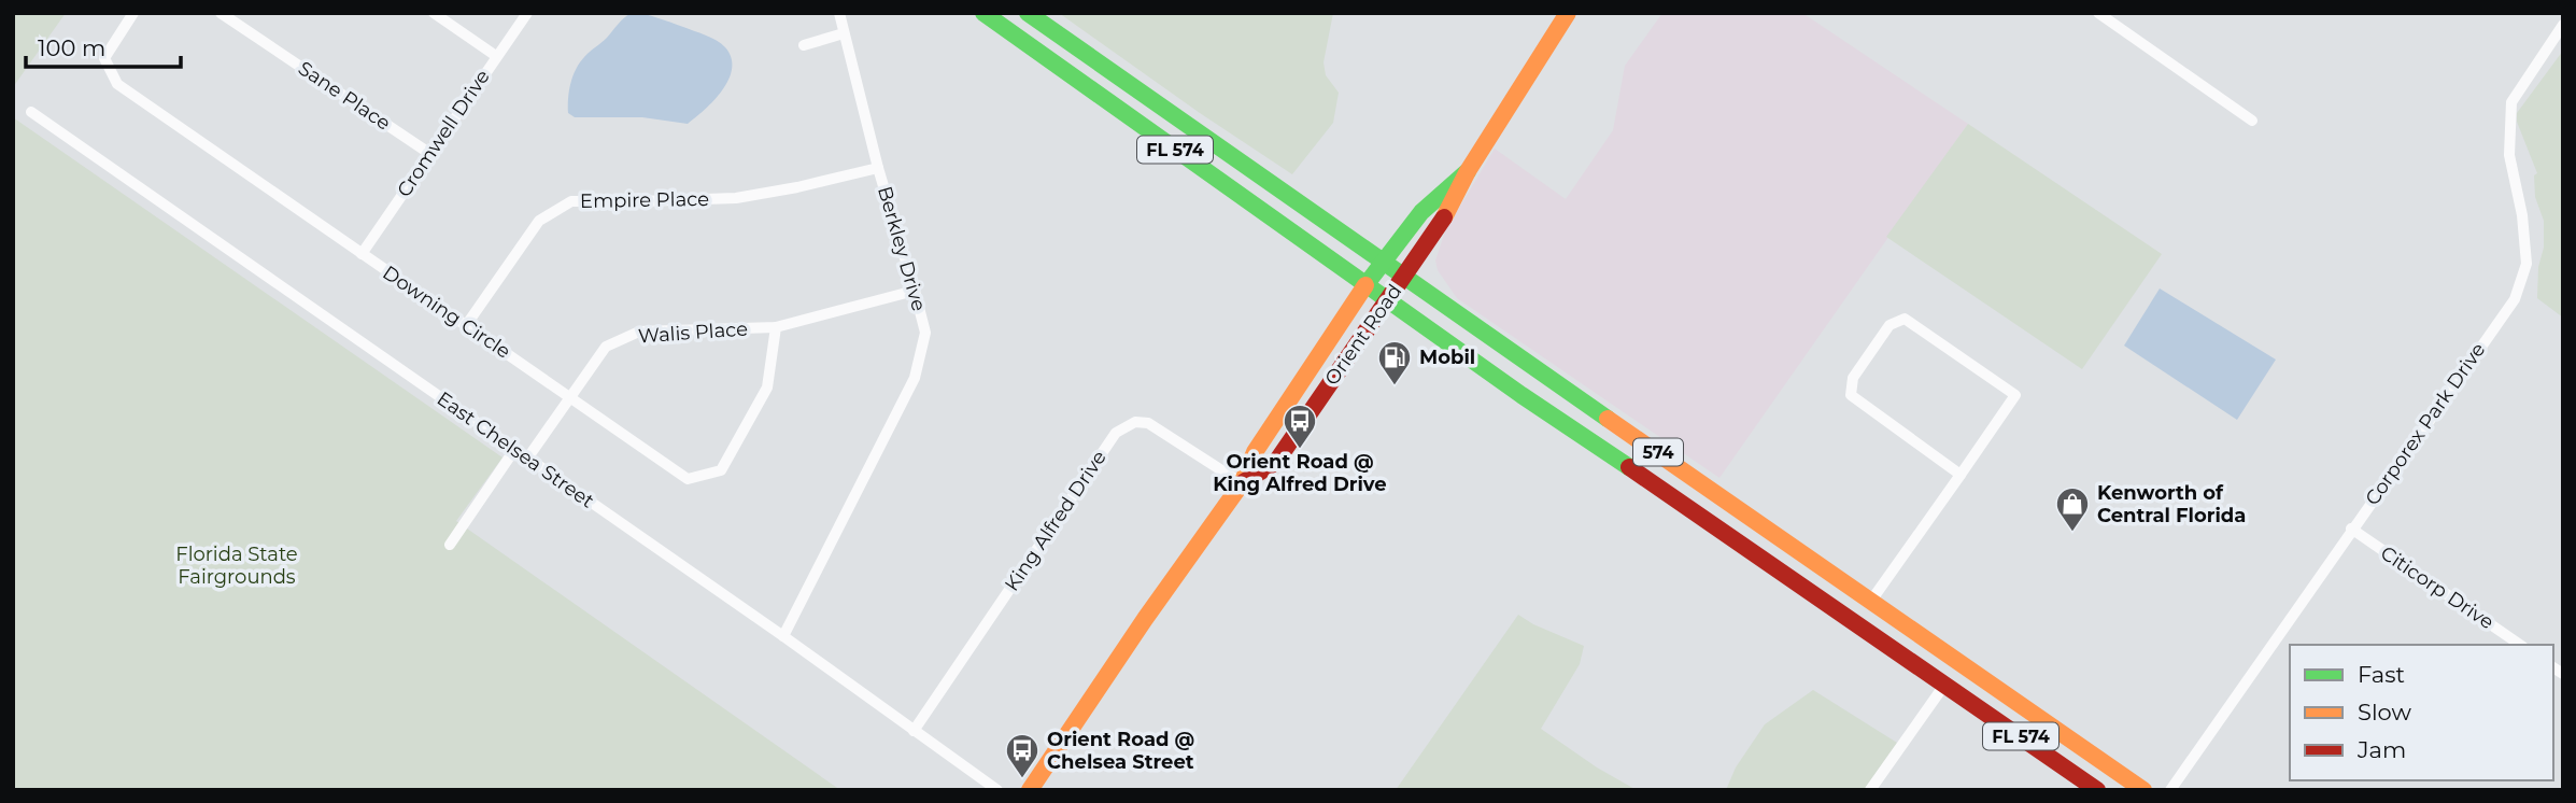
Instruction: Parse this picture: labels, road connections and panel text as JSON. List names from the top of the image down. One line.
{"streets":{"main road":["FL 574","Orient Road","574"],"street":["Sane Place","Cromwell Drive","Empire Place","Berkley Drive","Downing Circle","Walis Place","Corporex Park Drive","East Chelsea Street","King Alfred Drive","Citicorp Drive"]},"crossings":[["Sane Place","Cromwell Drive"],["Cromwell Drive","Downing Circle"],["FL 574","Orient Road"],["Empire Place","Berkley Drive"],["Empire Place","Downing Circle"],["Berkley Drive","Walis Place"],["Berkley Drive","East Chelsea Street"],["Downing Circle","Walis Place"],["Walis Place","East Chelsea Street"],["Orient Road","574"],["Orient Road","King Alfred Drive"],["Corporex Park Drive","Citicorp Drive"],["East Chelsea Street","King Alfred Drive"]],"parks":["Florida State Fairgrounds"],"places":{"fuel station":["Mobil"],"bus stop":["Orient Road @ King Alfred Drive","Orient Road @ Chelsea Street"],"shop":["Kenworth of Central Florida"]},"legend":["Fast","Slow","Jam"],"scale_bar":"100 m"}
